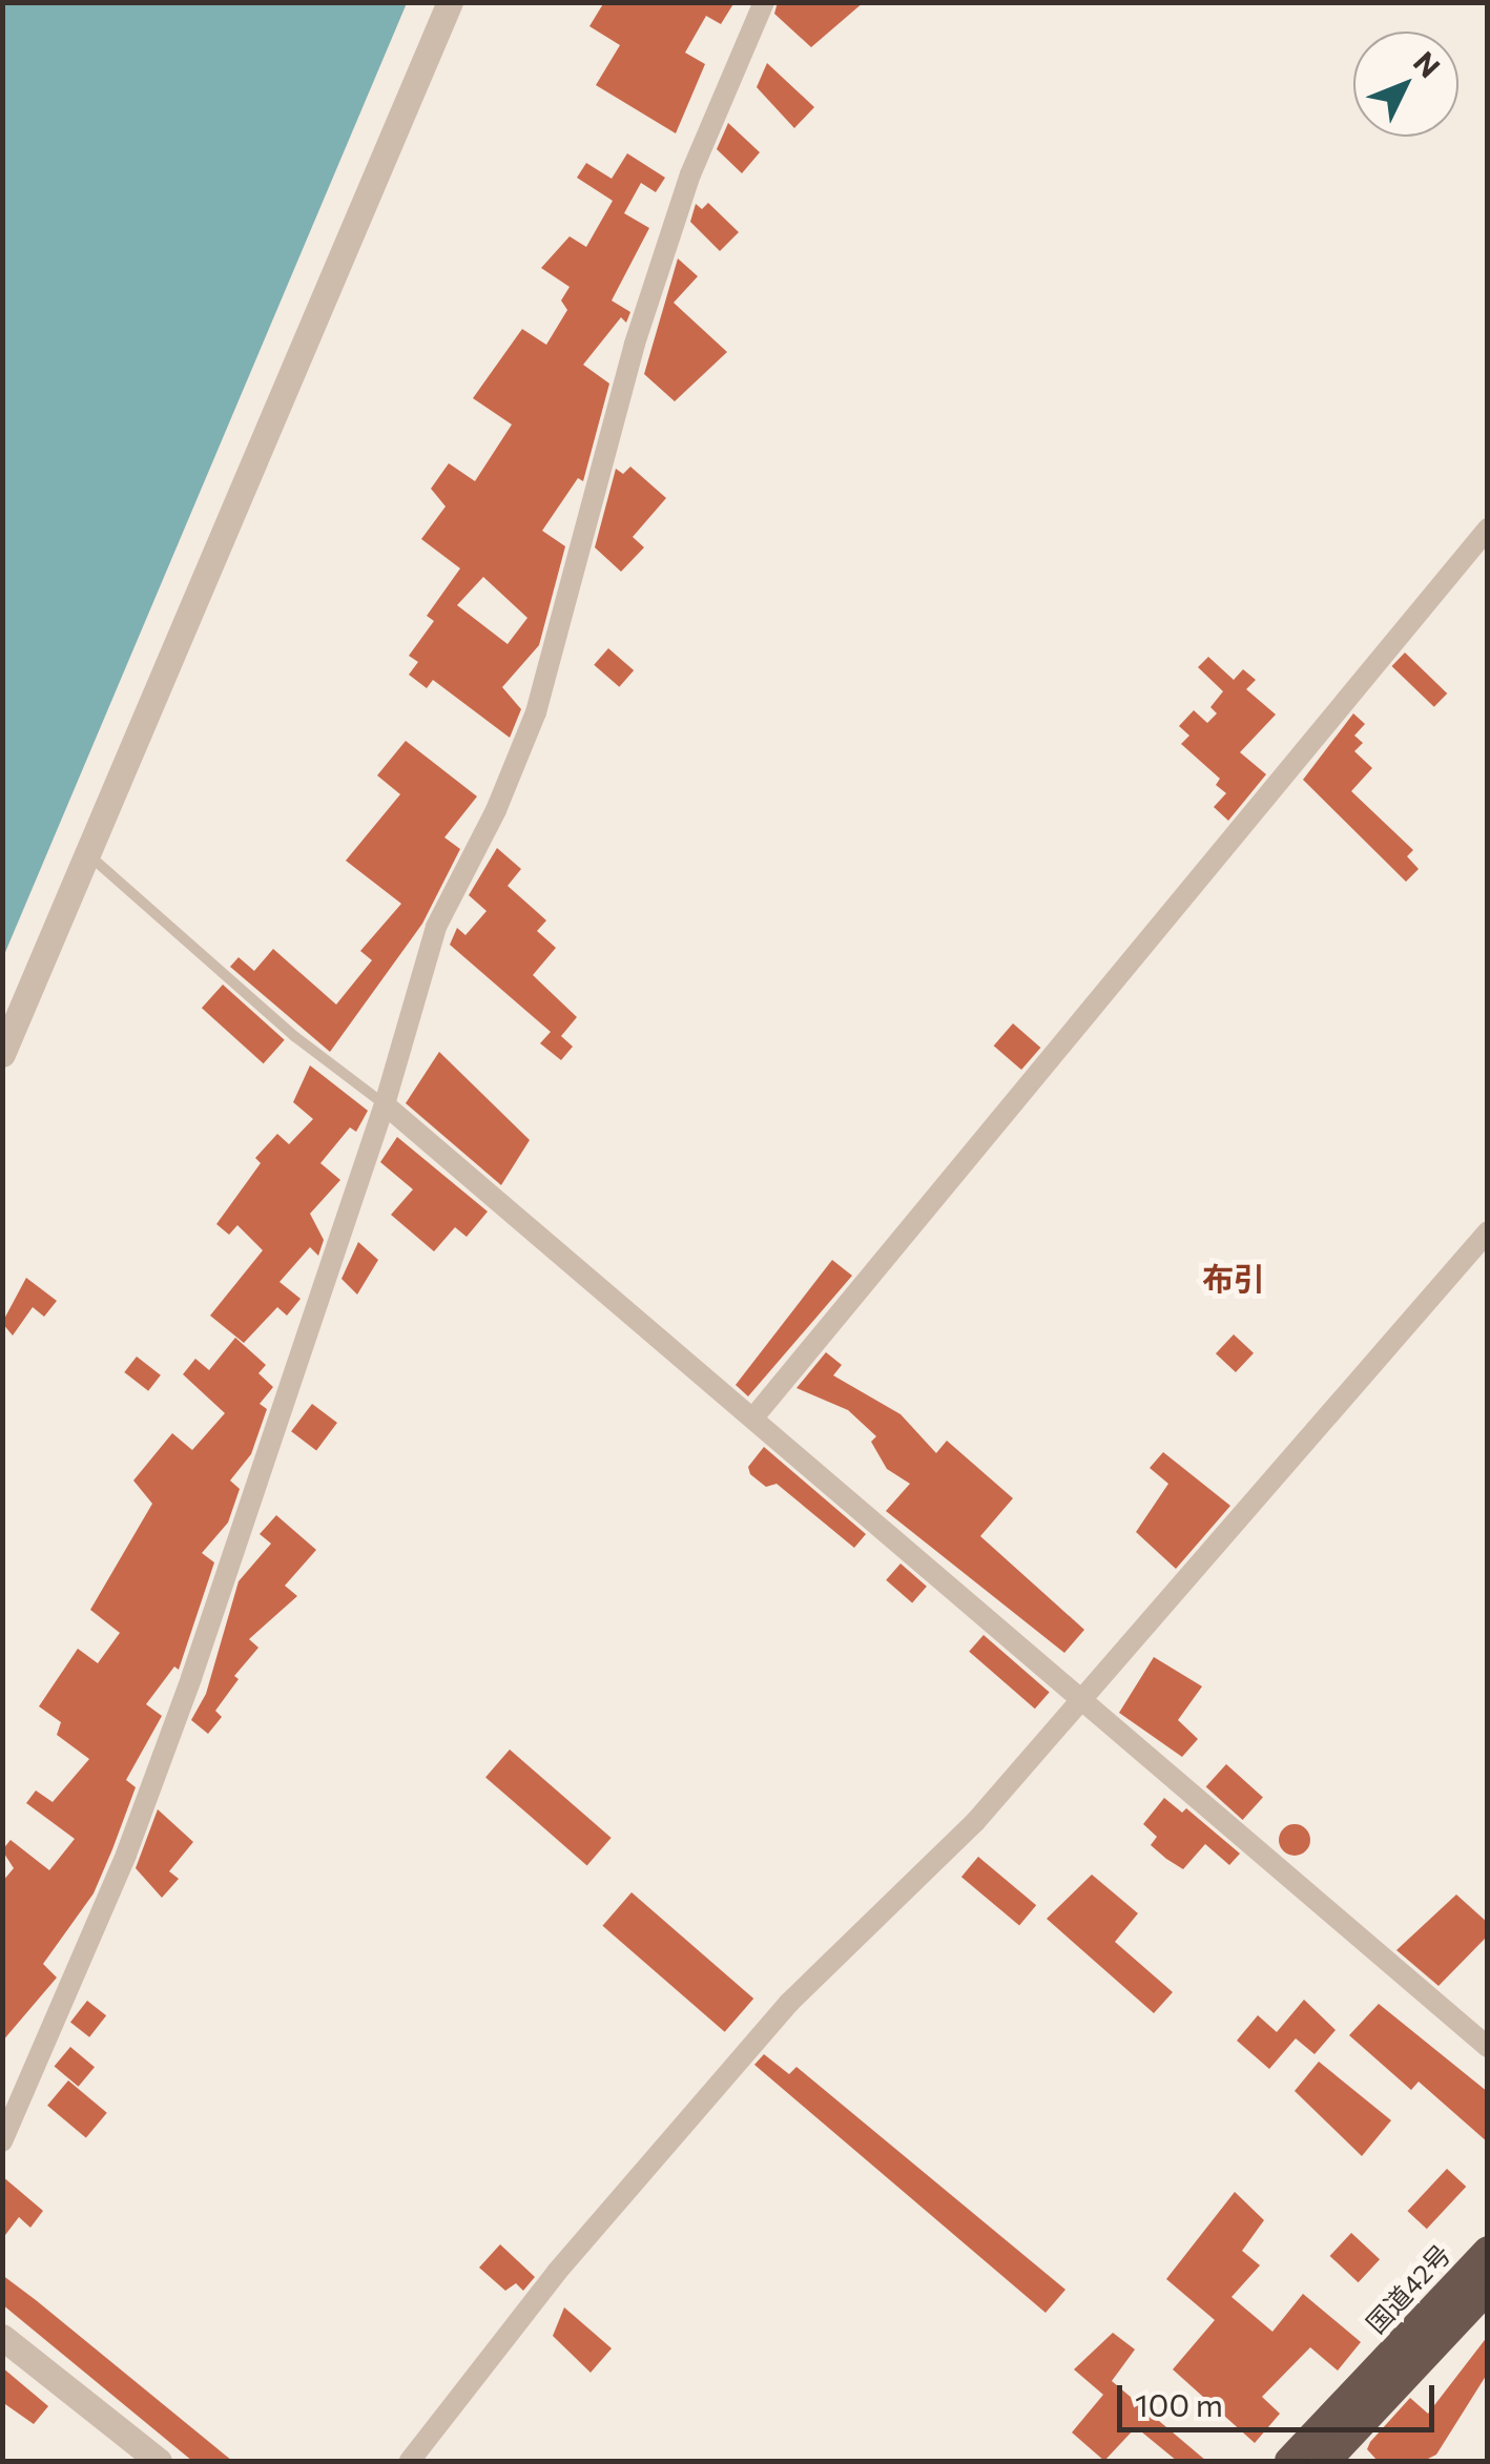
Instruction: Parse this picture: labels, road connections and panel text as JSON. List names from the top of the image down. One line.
{"streets":{"highway":["国道42号"]},"districts":["布引"],"scale_bar":"100 m","north":"top right"}
